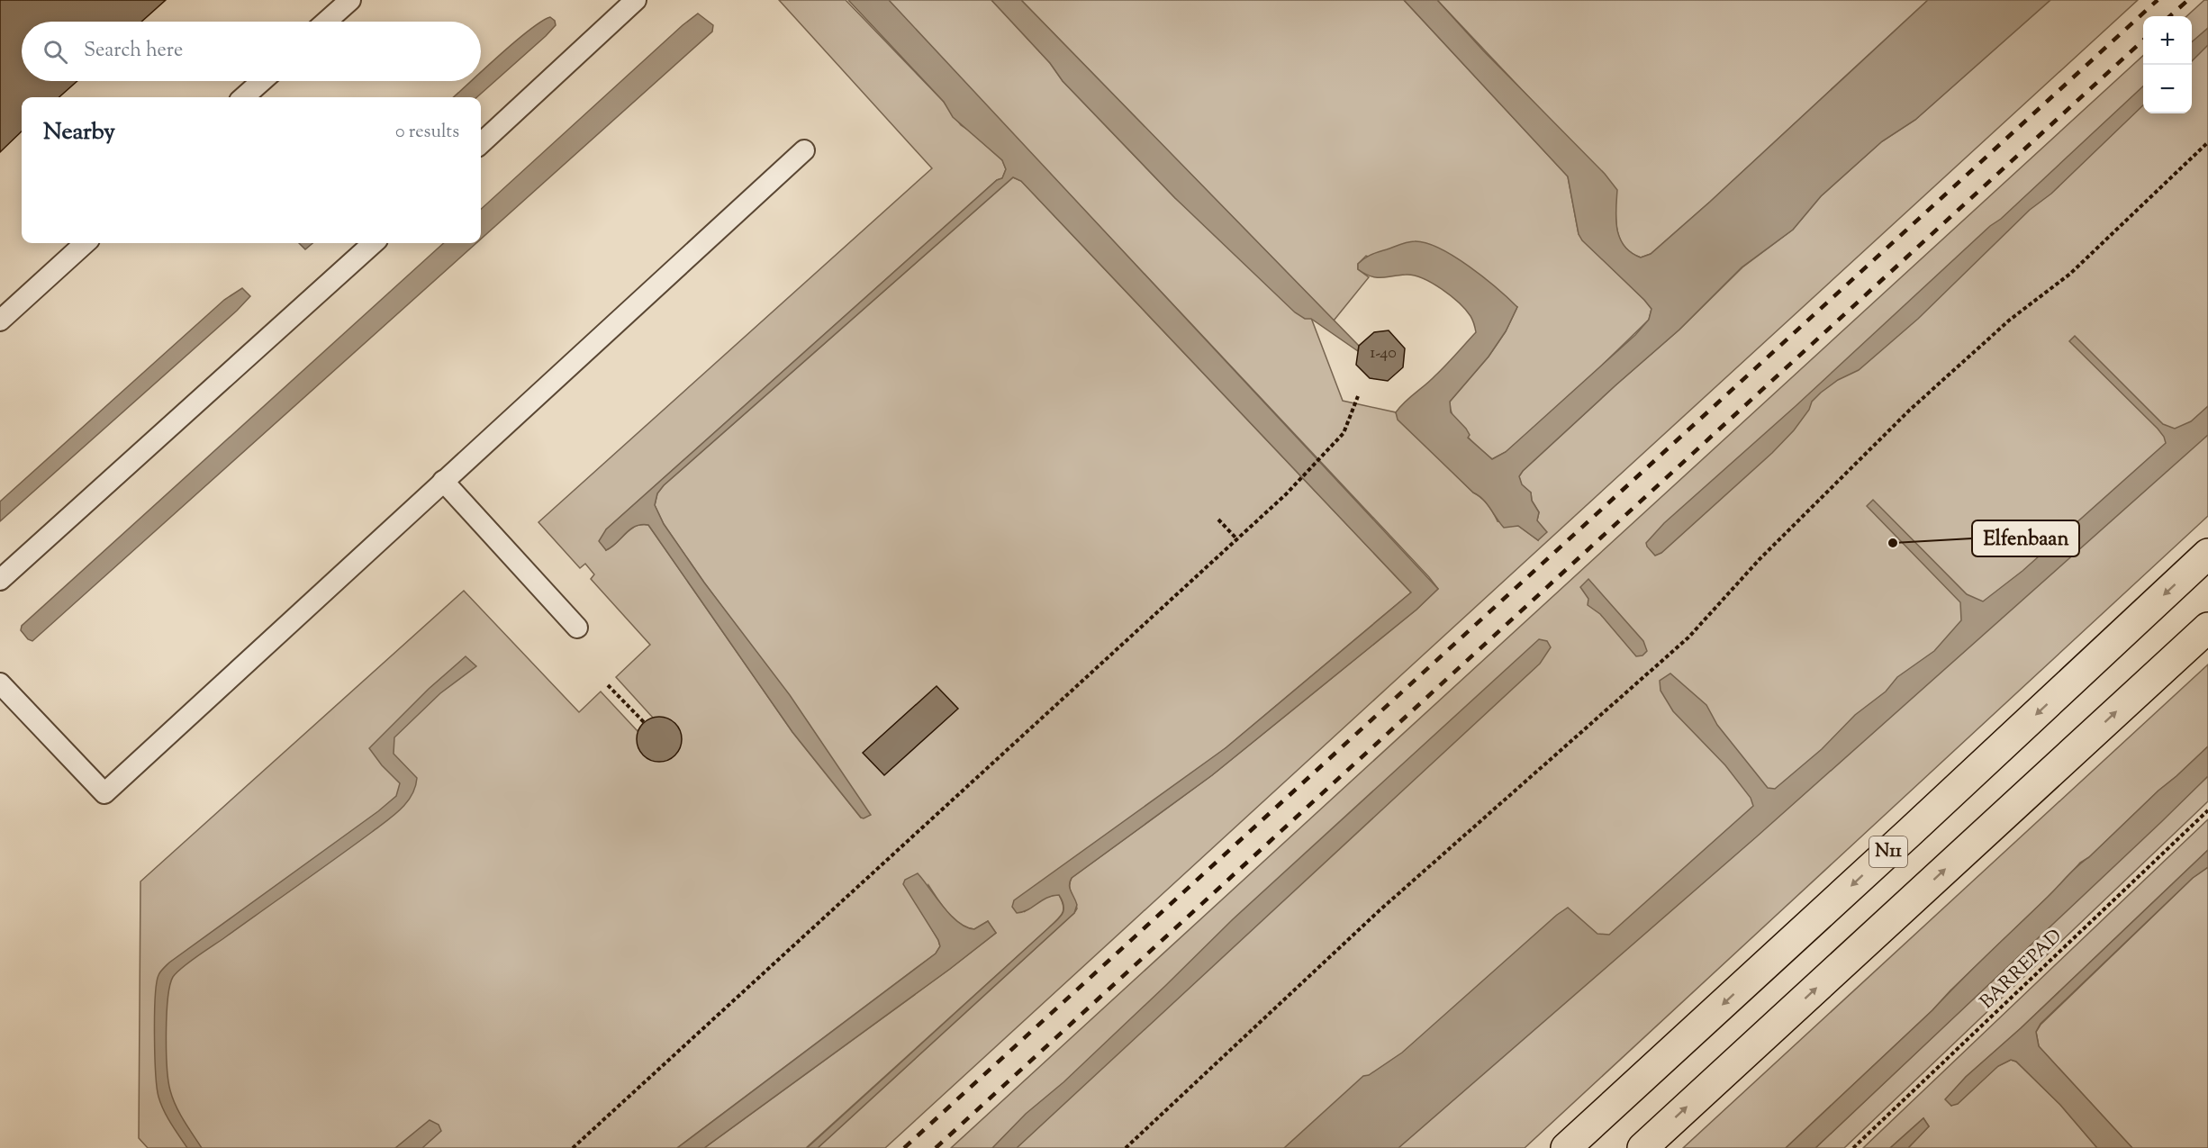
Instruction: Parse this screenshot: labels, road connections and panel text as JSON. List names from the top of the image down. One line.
{"streets":{"highway":["N11"],"path":["BARREPAD"]},"places":["Elfenbaan"],"house_numbers":["1-40"],"page":{"map_buttons":["+","−"],"search":"Search here","heading":["Nearby","0 results"]}}
